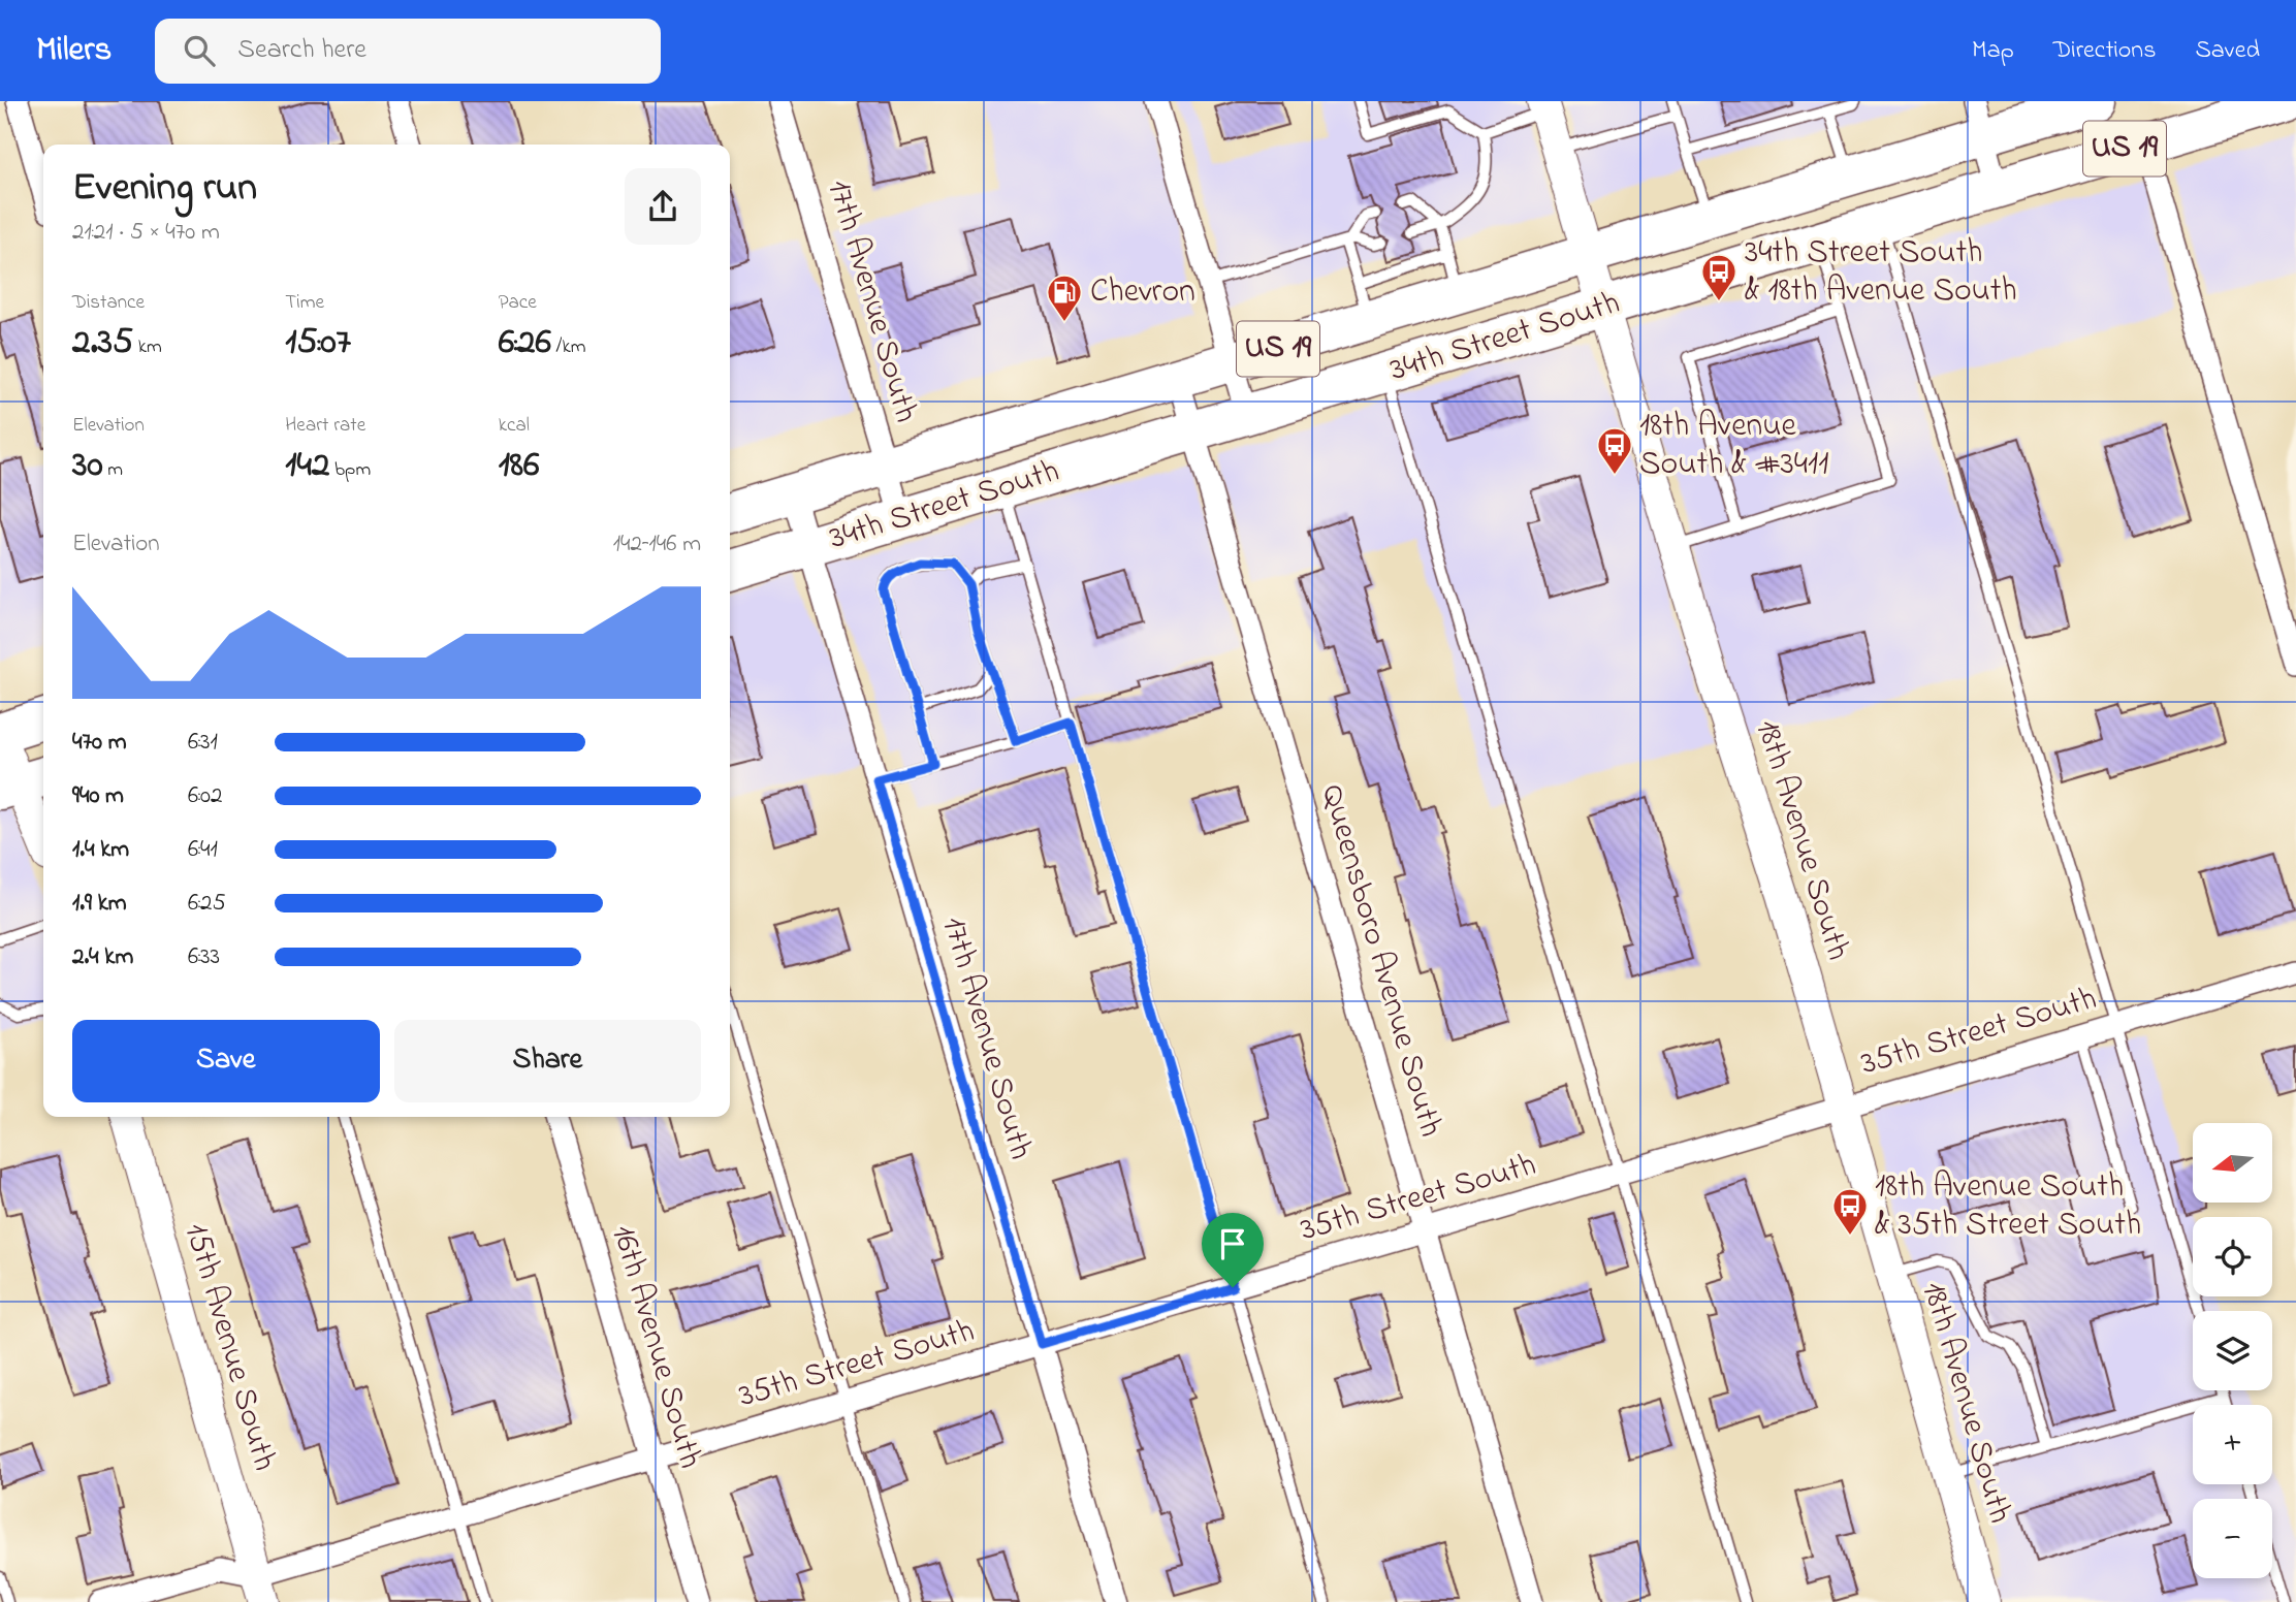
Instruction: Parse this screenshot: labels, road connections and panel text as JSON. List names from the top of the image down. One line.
{"streets":{"highway":["US 19","34th Street South"],"street":["17th Avenue South","18th Avenue South","Queensboro Avenue South","35th Street South","15th Avenue South","16th Avenue South"]},"crossings":[["17th Avenue South","34th Street South"],["17th Avenue South","35th Street South"],["34th Street South","18th Avenue South"],["34th Street South","Queensboro Avenue South"],["18th Avenue South","35th Street South"],["Queensboro Avenue South","35th Street South"],["35th Street South","15th Avenue South"],["35th Street South","16th Avenue South"]],"places":{"bus stop":["34th Street South & 18th Avenue South","18th Avenue South & #3411","18th Avenue South & 35th Street South"],"fuel station":["Chevron"]},"north":"left","page":{"header":"Milers","search":"Search here","nav":["Map","Directions","Saved"],"heading":["Evening run","21:21 · 5 × 470 m"],"stats":[["Distance","2.35 km"],["Time","15:07"],["Pace","6:26 /km"],["Elevation","30 m"],["Heart rate","142 bpm"],["kcal","186"]],"chart":["Elevation","142–146 m"],"list":[{"name":"470 m","note":"6:31"},{"name":"940 m","note":"6:02"},{"name":"1.4 km","note":"6:41"},{"name":"1.9 km","note":"6:25"},{"name":"2.4 km","note":"6:33"}],"buttons":["Save","Share"],"map_buttons":["+","−"]}}
